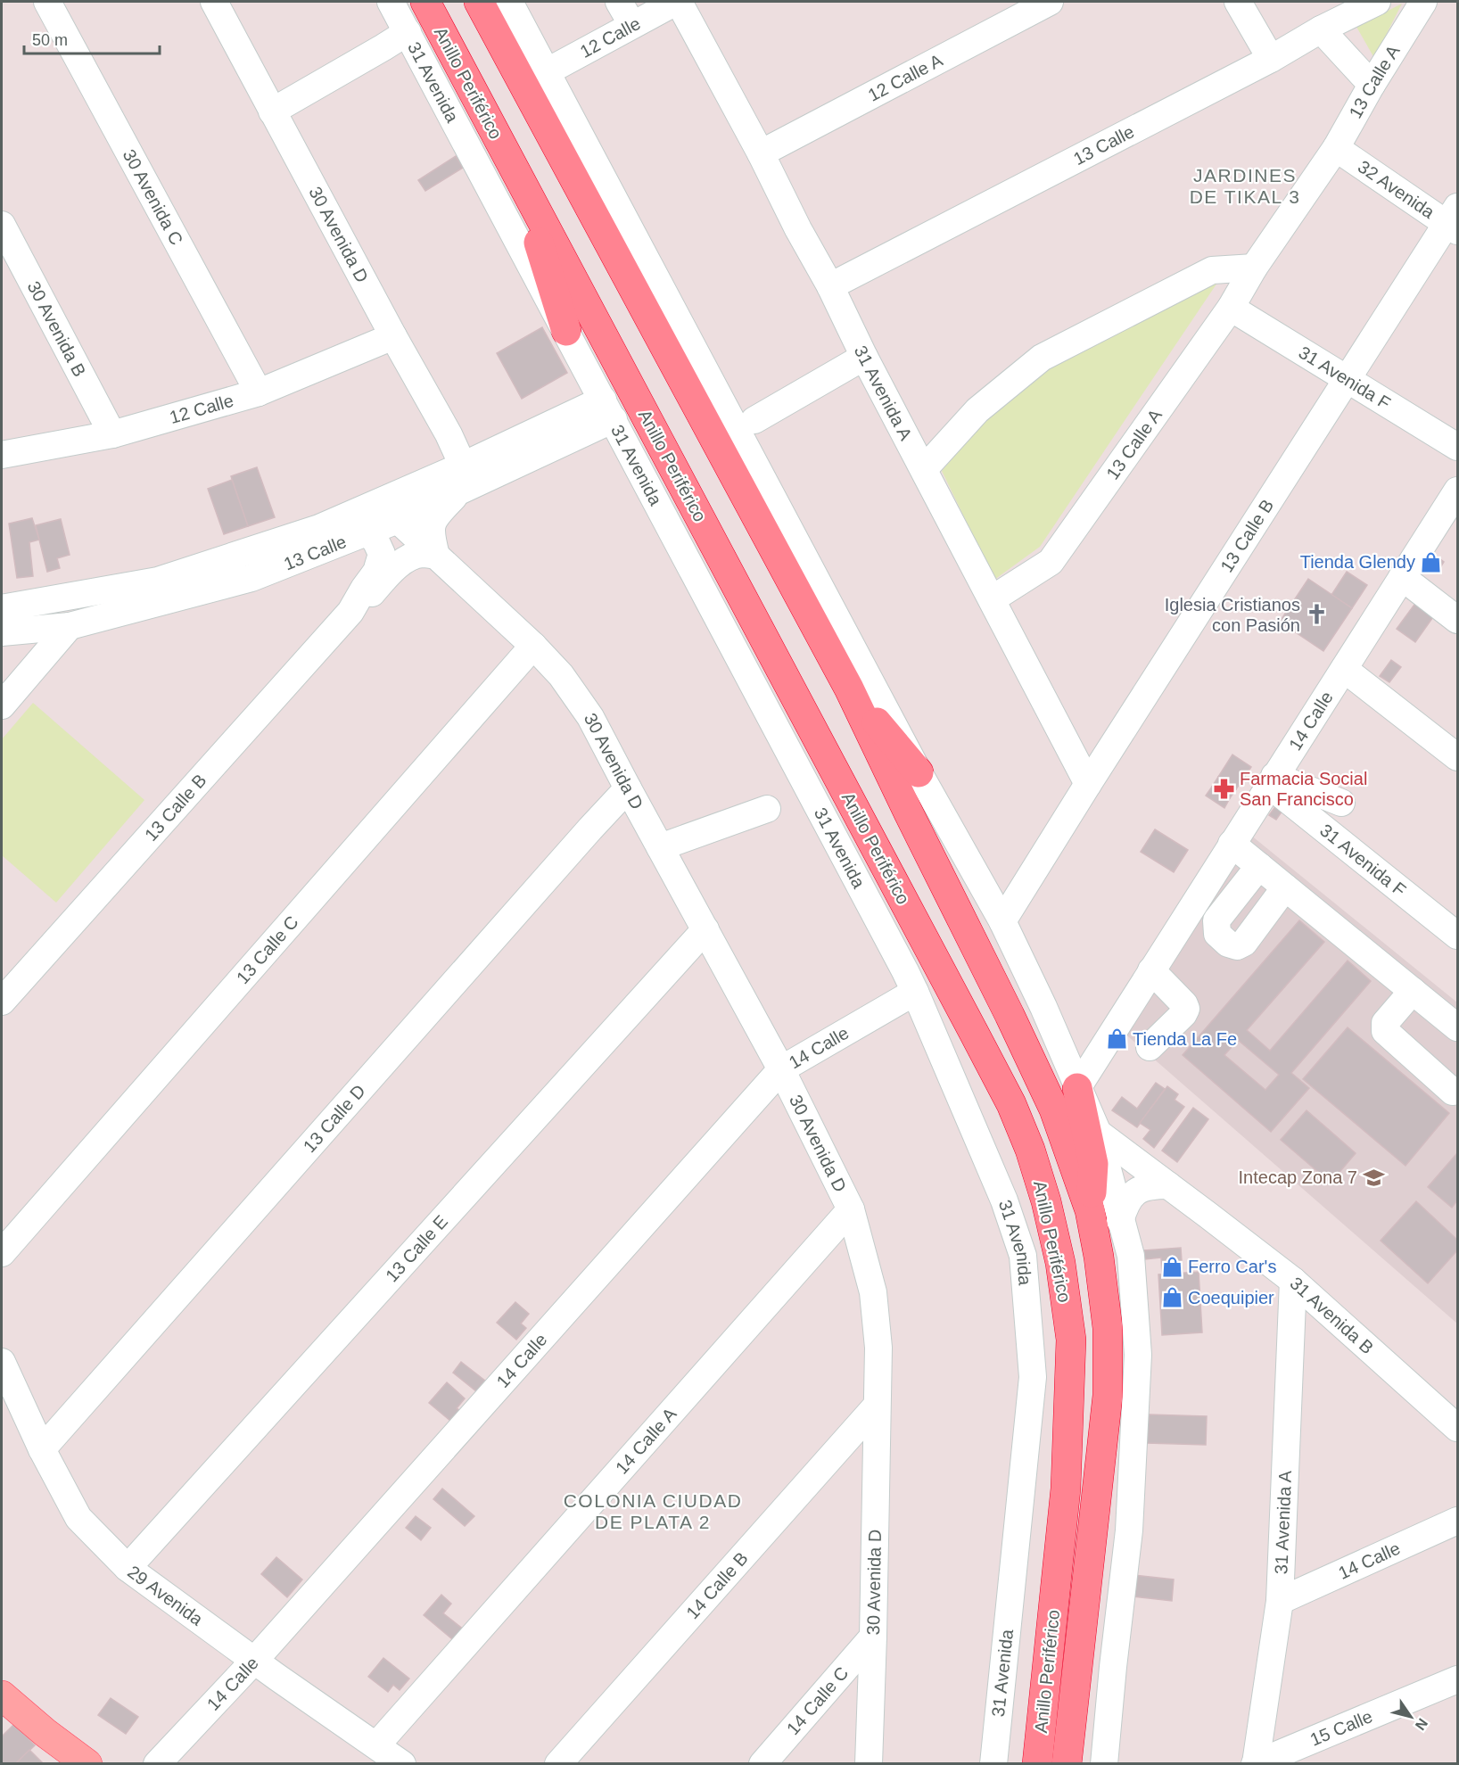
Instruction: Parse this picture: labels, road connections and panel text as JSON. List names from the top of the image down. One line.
{"streets":{"highway":["Anillo Periférico"],"street":["12 Calle","12 Calle A","31 Avenida","13 Calle A","13 Calle","32 Avenida","30 Avenida C","30 Avenida D","30 Avenida B","31 Avenida F","31 Avenida A","13 Calle B","14 Calle","13 Calle C","13 Calle D","13 Calle E","31 Avenida B","14 Calle A","14 Calle B","29 Avenida","14 Calle C","15 Calle"]},"crossings":[["12 Calle","30 Avenida C"],["12 Calle","30 Avenida D"],["12 Calle","30 Avenida B"],["12 Calle","31 Avenida A"],["12 Calle A","31 Avenida A"],["31 Avenida","13 Calle"],["31 Avenida","14 Calle"],["13 Calle A","32 Avenida"],["13 Calle A","31 Avenida F"],["13 Calle A","31 Avenida A"],["13 Calle","30 Avenida D"],["13 Calle","31 Avenida A"],["13 Calle","13 Calle B"],["32 Avenida","13 Calle B"],["30 Avenida D","13 Calle B"],["30 Avenida D","14 Calle"],["30 Avenida D","13 Calle C"],["30 Avenida D","13 Calle D"],["30 Avenida D","13 Calle E"],["30 Avenida D","14 Calle A"],["30 Avenida D","14 Calle B"],["30 Avenida D","14 Calle C"],["31 Avenida F","13 Calle B"],["31 Avenida F","14 Calle"],["31 Avenida A","13 Calle B"],["31 Avenida A","14 Calle"],["31 Avenida A","31 Avenida B"],["31 Avenida A","15 Calle"],["14 Calle","29 Avenida"],["13 Calle D","29 Avenida"],["13 Calle E","29 Avenida"],["14 Calle A","29 Avenida"]],"districts":["JARDINES DE TIKAL 3","COLONIA CIUDAD DE PLATA 2"],"places":{"shop":["Tienda Glendy","Tienda La Fe","Ferro Car's","Coequipier"],"church":["Iglesia Cristianos con Pasión"],"pharmacy":["Farmacia Social San Francisco"],"school or university":["Intecap Zona 7"]},"scale_bar":"50 m","north":"bottom right"}
